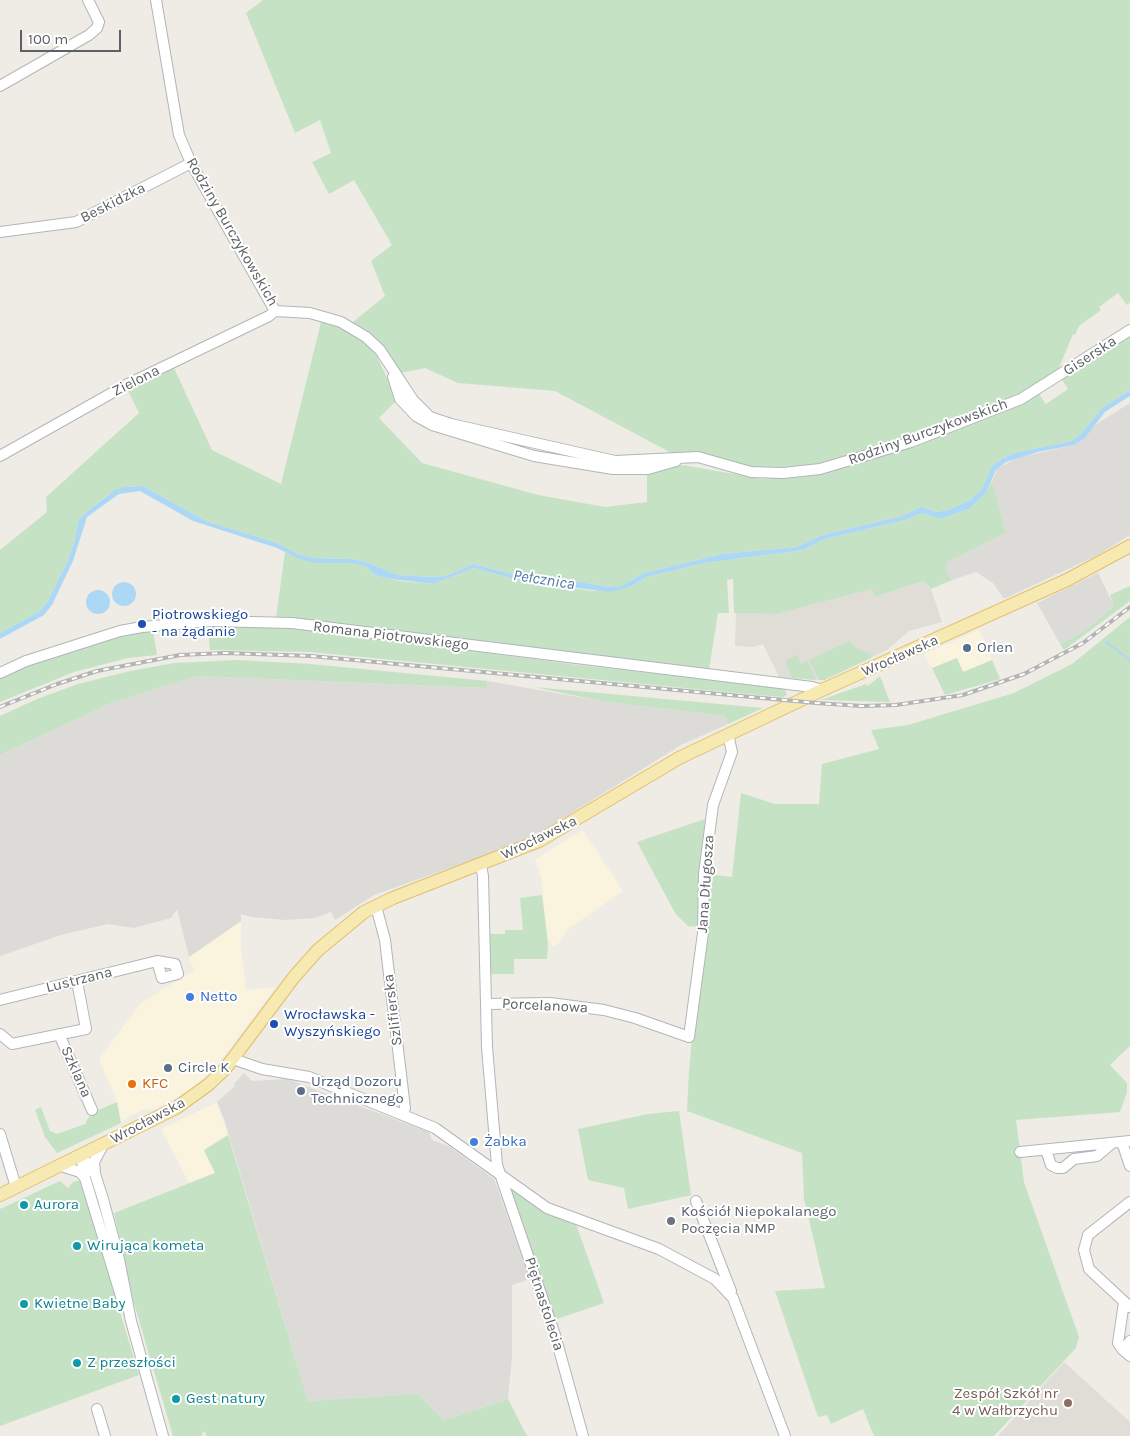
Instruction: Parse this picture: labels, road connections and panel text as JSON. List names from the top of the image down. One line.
{"streets":{"main road":["Wrocławska"],"street":["Beskidzka","Rodziny Burczykowskich","Giserska","Zielona","Romana Piotrowskiego","Jana Długosza","Lustrzana","Porcelanowa","Szlifierska","Szklana","Piętnastolecia"]},"crossings":[["Beskidzka","Rodziny Burczykowskich"],["Rodziny Burczykowskich","Giserska"],["Rodziny Burczykowskich","Zielona"],["Romana Piotrowskiego","Wrocławska"],["Wrocławska","Jana Długosza"],["Wrocławska","Szlifierska"],["Wrocławska","Piętnastolecia"],["Jana Długosza","Porcelanowa"],["Lustrzana","Szklana"],["Porcelanowa","Piętnastolecia"]],"water":["Pełcznica"],"places":["Piotrowskiego - na żądanie","Orlen","Netto","Wrocławska - Wyszyńskiego","Circle K","KFC","Urząd Dozoru Technicznego","Żabka","Aurora","Kościół Niepokalanego Poczęcia NMP","Wirująca kometa","Kwietne Baby","Z przeszłości","Gest natury","Zespół Szkół nr 4 w Wałbrzychu"],"scale_bar":"100 m"}
